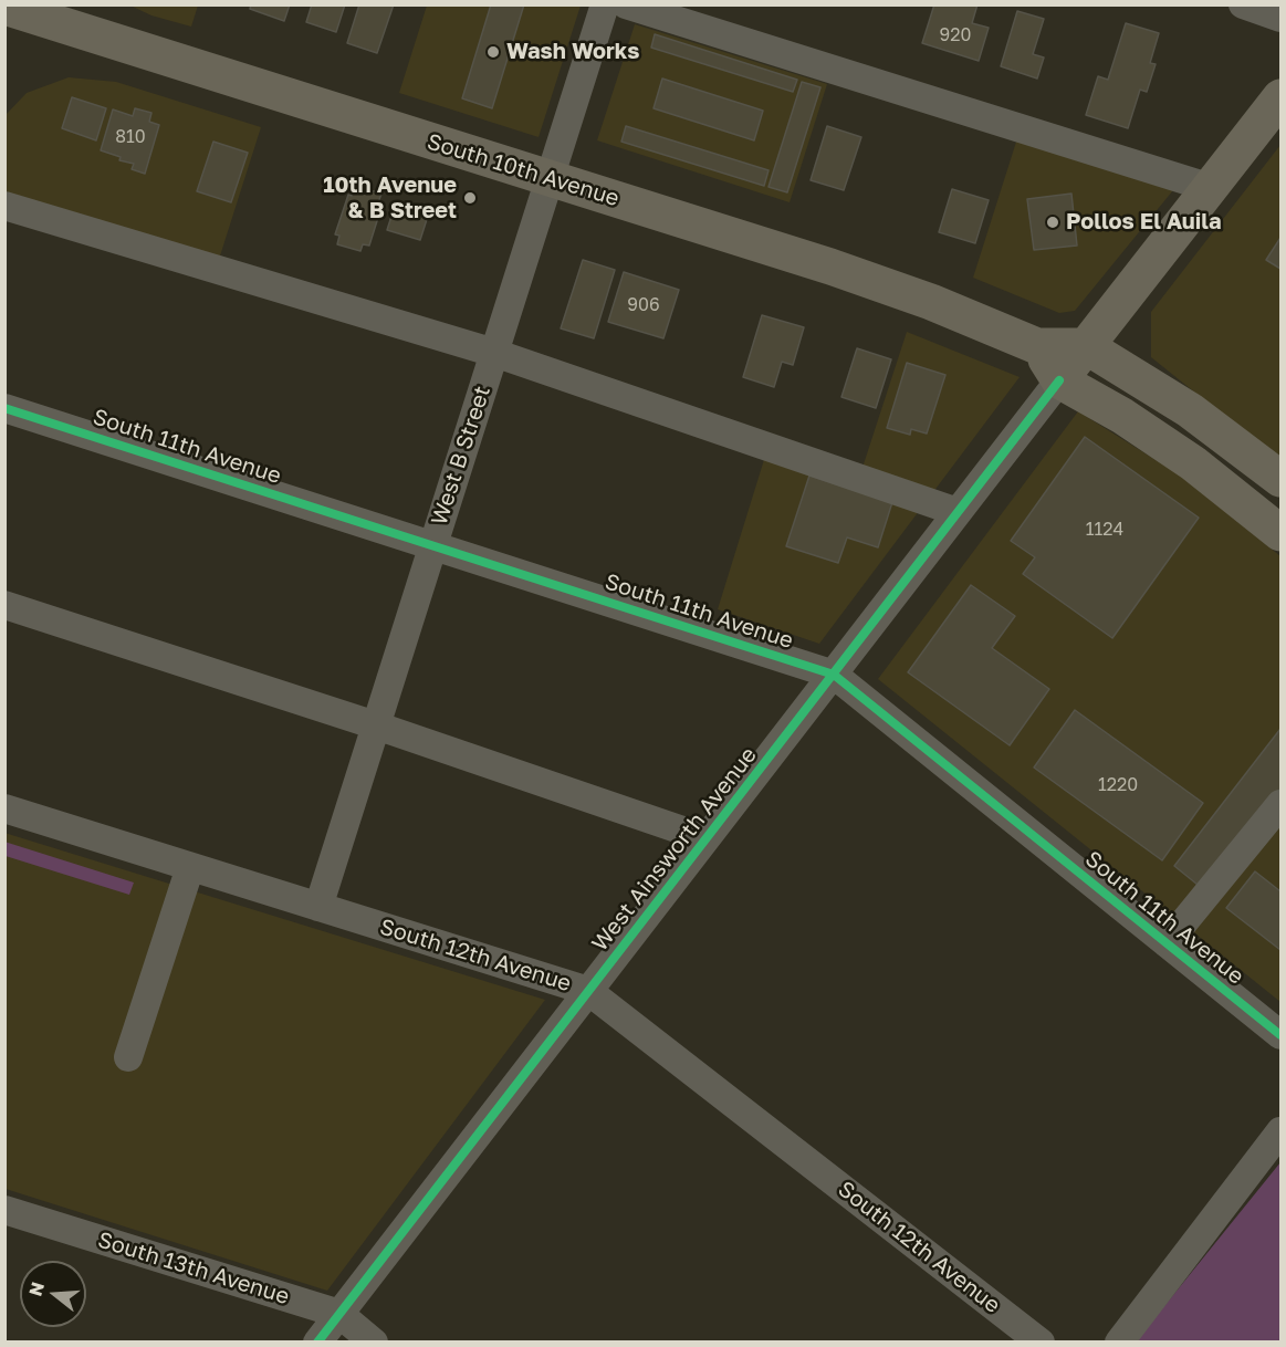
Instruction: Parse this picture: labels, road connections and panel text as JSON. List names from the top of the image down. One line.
{"streets":{"main road":["South 10th Avenue"],"street":["South 11th Avenue","West B Street","West Ainsworth Avenue","South 12th Avenue","South 13th Avenue"]},"crossings":[["South 10th Avenue","West B Street"],["South 11th Avenue","West B Street"],["South 11th Avenue","West Ainsworth Avenue"],["West B Street","South 12th Avenue"],["West Ainsworth Avenue","South 12th Avenue"],["West Ainsworth Avenue","South 13th Avenue"]],"places":["Wash Works","10th Avenue & B Street","Pollos El Auila"],"house_numbers":["920","810","906","1124","1220"],"north":"left"}
